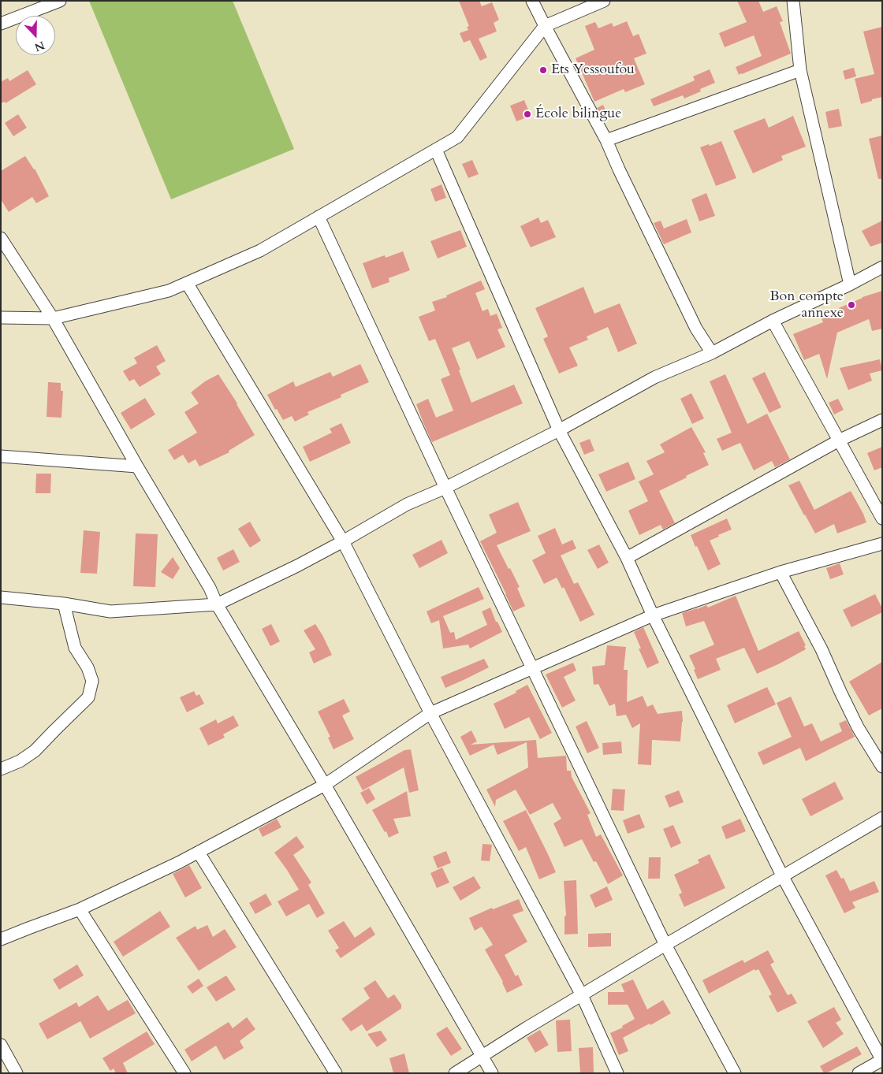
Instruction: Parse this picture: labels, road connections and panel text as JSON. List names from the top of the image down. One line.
{"places":["Ets Yessoufou","École bilingue","Bon compte annexe"],"north":"bottom"}
